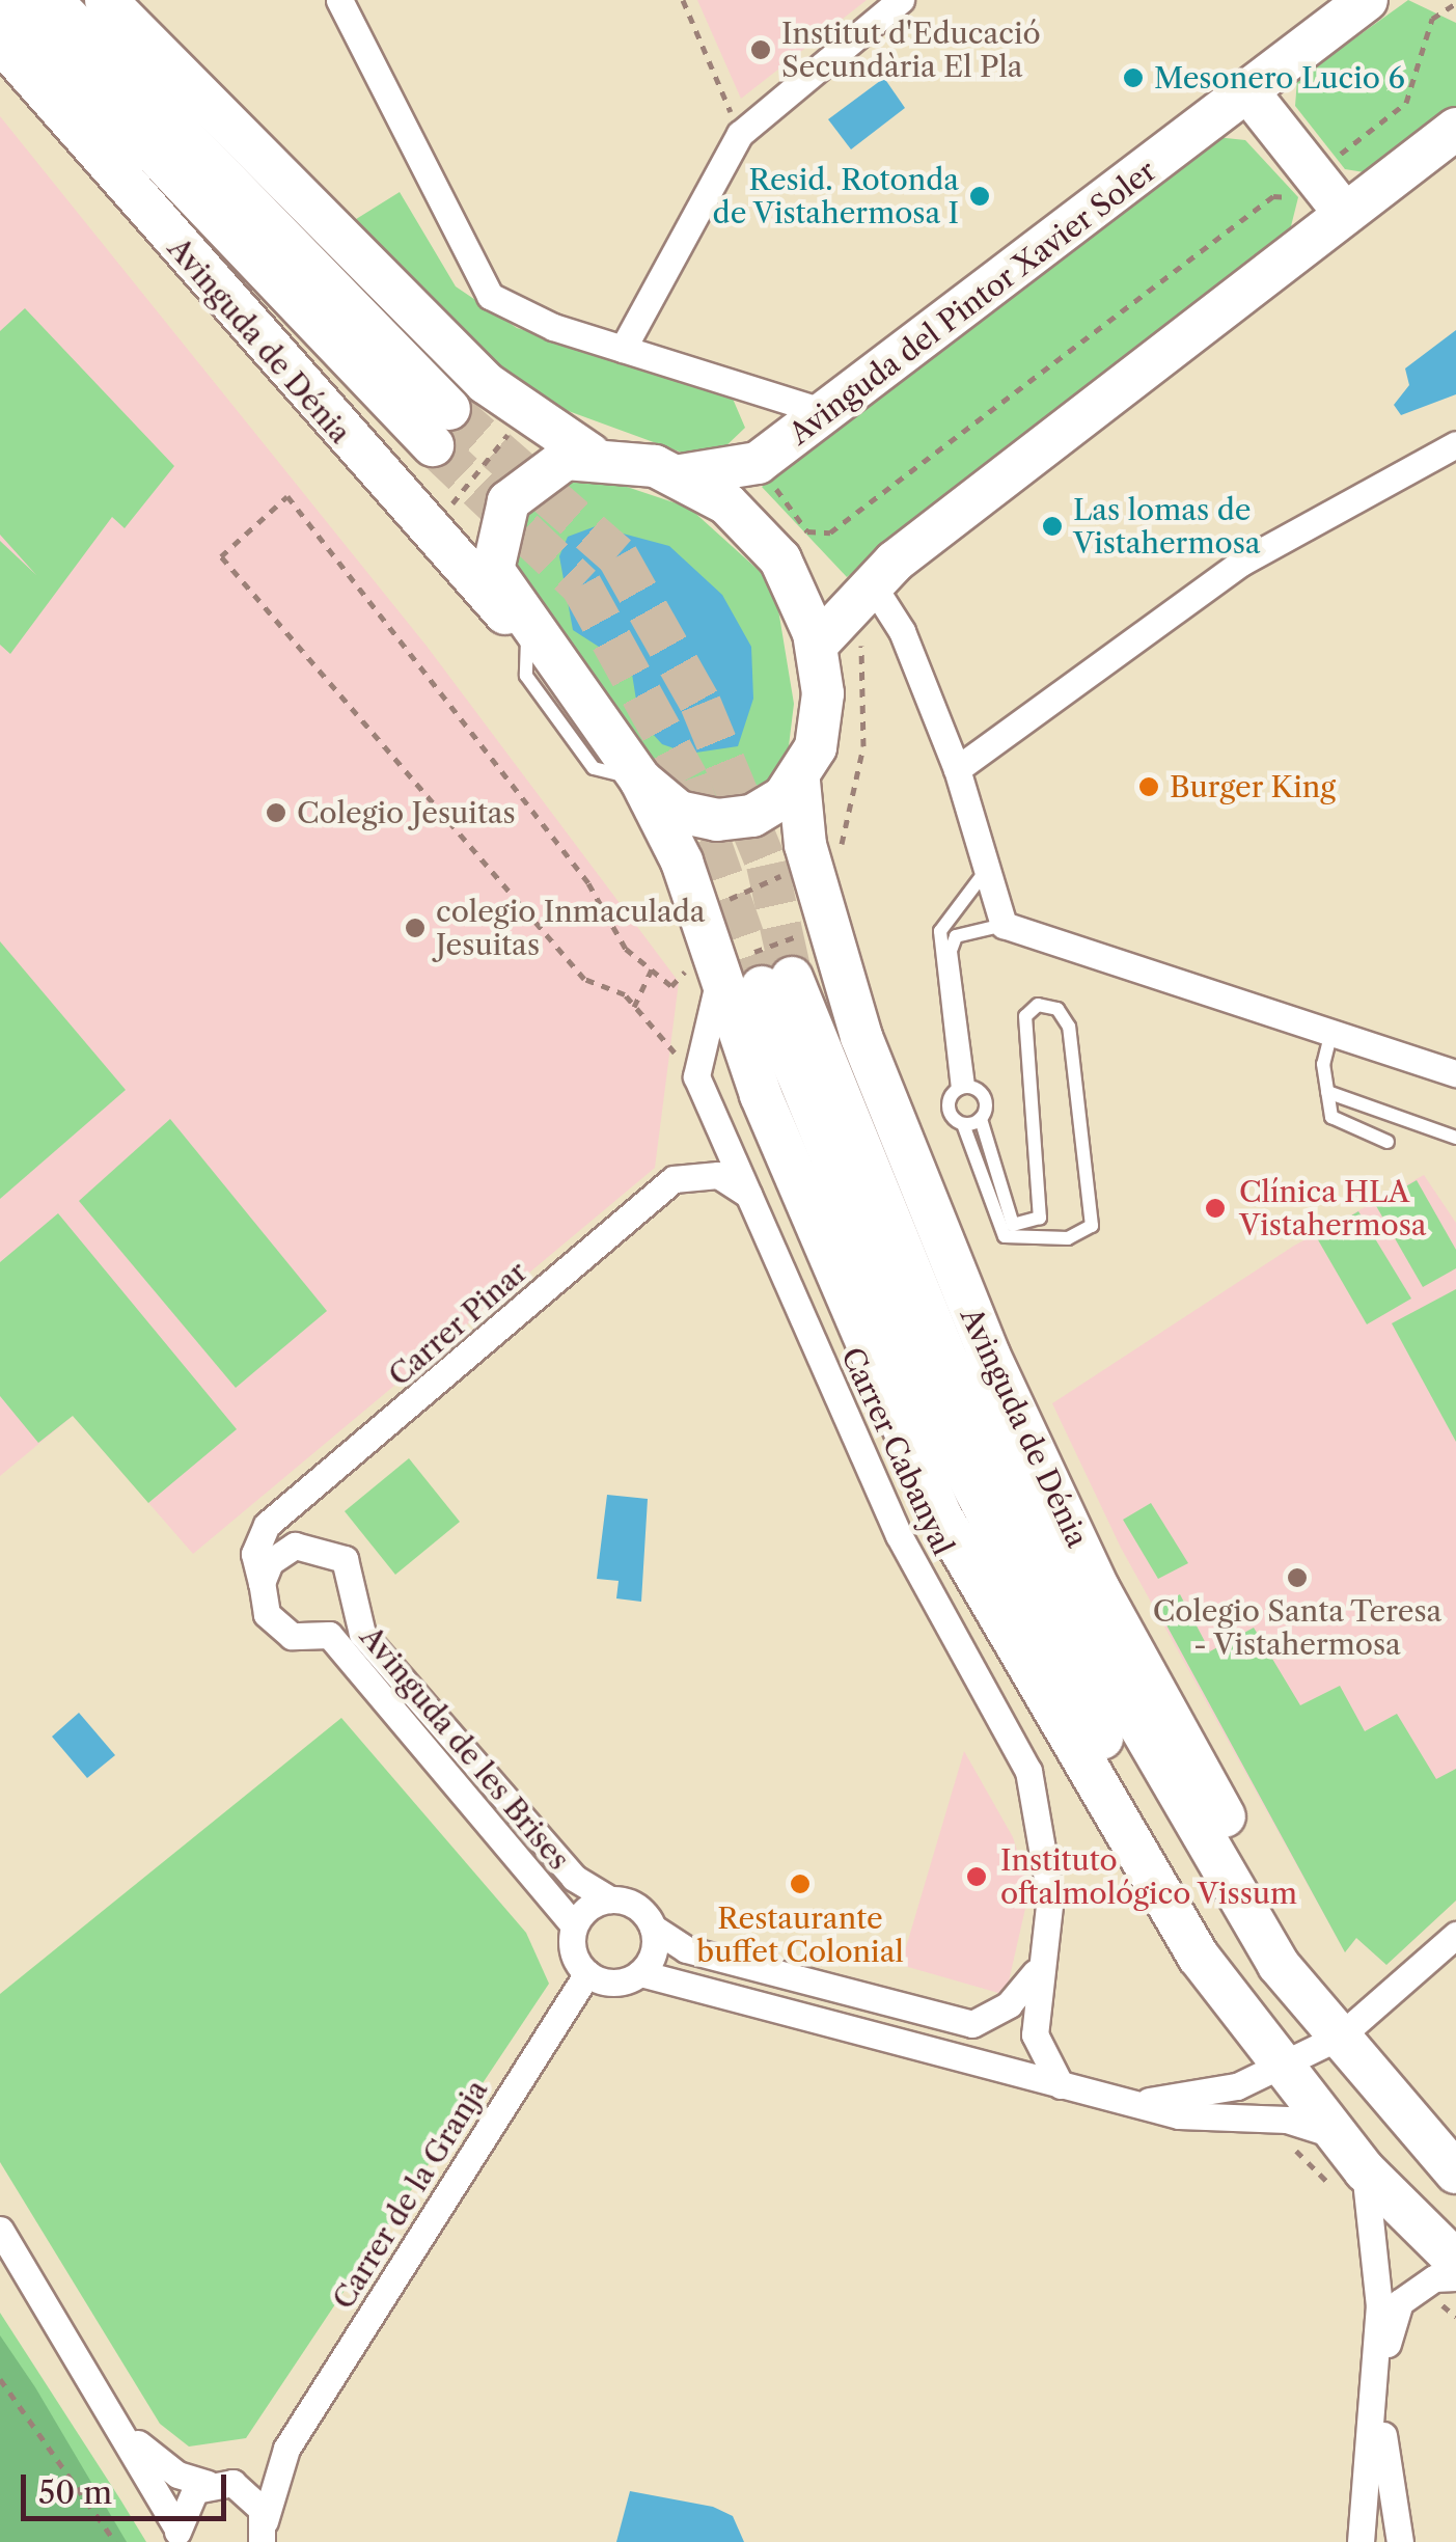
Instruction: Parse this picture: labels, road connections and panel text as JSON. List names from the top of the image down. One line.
{"streets":{"main road":["Avinguda del Pintor Xavier Soler","Avinguda de Dénia"],"street":["Carrer Pinar","Carrer Cabanyal","Avinguda de les Brises","Carrer de la Granja"]},"crossings":[["Avinguda del Pintor Xavier Soler","Avinguda de Dénia"],["Carrer Pinar","Carrer Cabanyal"],["Carrer Pinar","Avinguda de les Brises"],["Avinguda de les Brises","Carrer de la Granja"]],"places":["Institut d'Educació Secundària El Pla","Mesonero Lucio 6","Resid. Rotonda de Vistahermosa I","Las lomas de Vistahermosa","Burger King","Colegio Jesuitas","colegio Inmaculada Jesuitas","Clínica HLA Vistahermosa","Colegio Santa Teresa - Vistahermosa","Instituto oftalmológico Vissum","Restaurante buffet Colonial"],"scale_bar":"50 m"}
